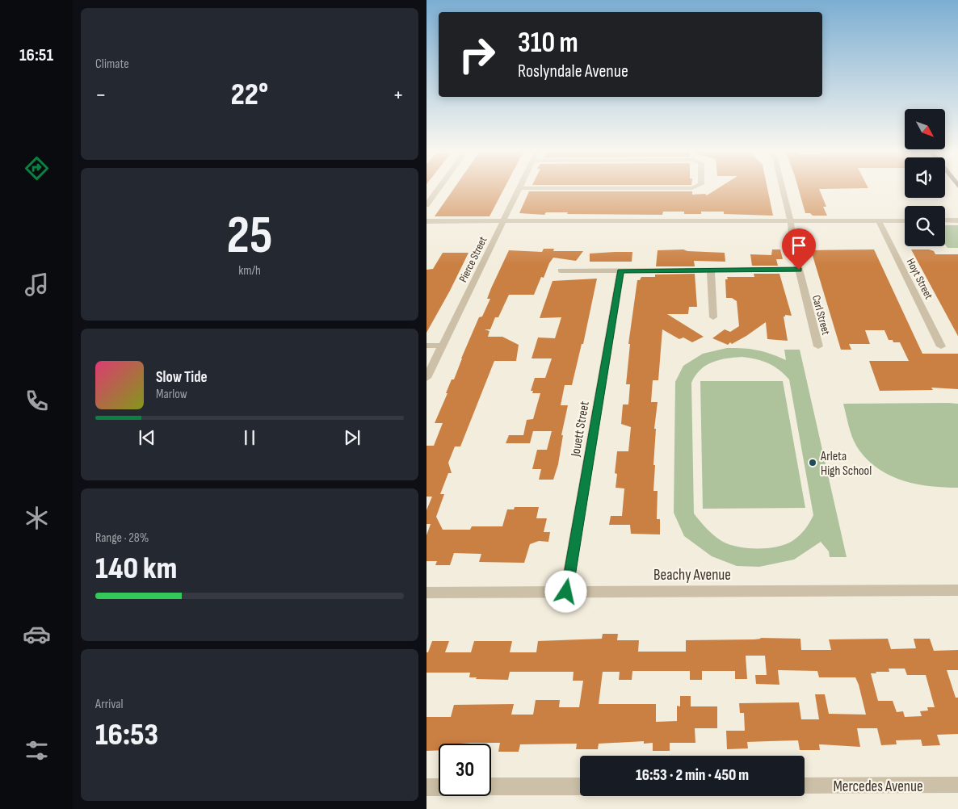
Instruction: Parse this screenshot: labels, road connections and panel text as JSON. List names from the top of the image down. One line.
{"streets":{"street":["Pierce Street","Hoyt Street","Carl Street","Jouett Street","Beachy Avenue","Mercedes Avenue"]},"crossings":[["Jouett Street","Beachy Avenue"]],"places":["Arleta High School"],"north":"bottom right","page":{"tabs":"16:51","tile":["Climate",["25","km/h"],["Range · 28%","140 km"],["Arrival","16:53"]],"turn":["310 m","Roslyndale Avenue"],"heat":["−","22°","+"],"song":["Slow Tide","Marlow"],"limit":"30","trip":"16:53 · 2 min · 450 m"}}
